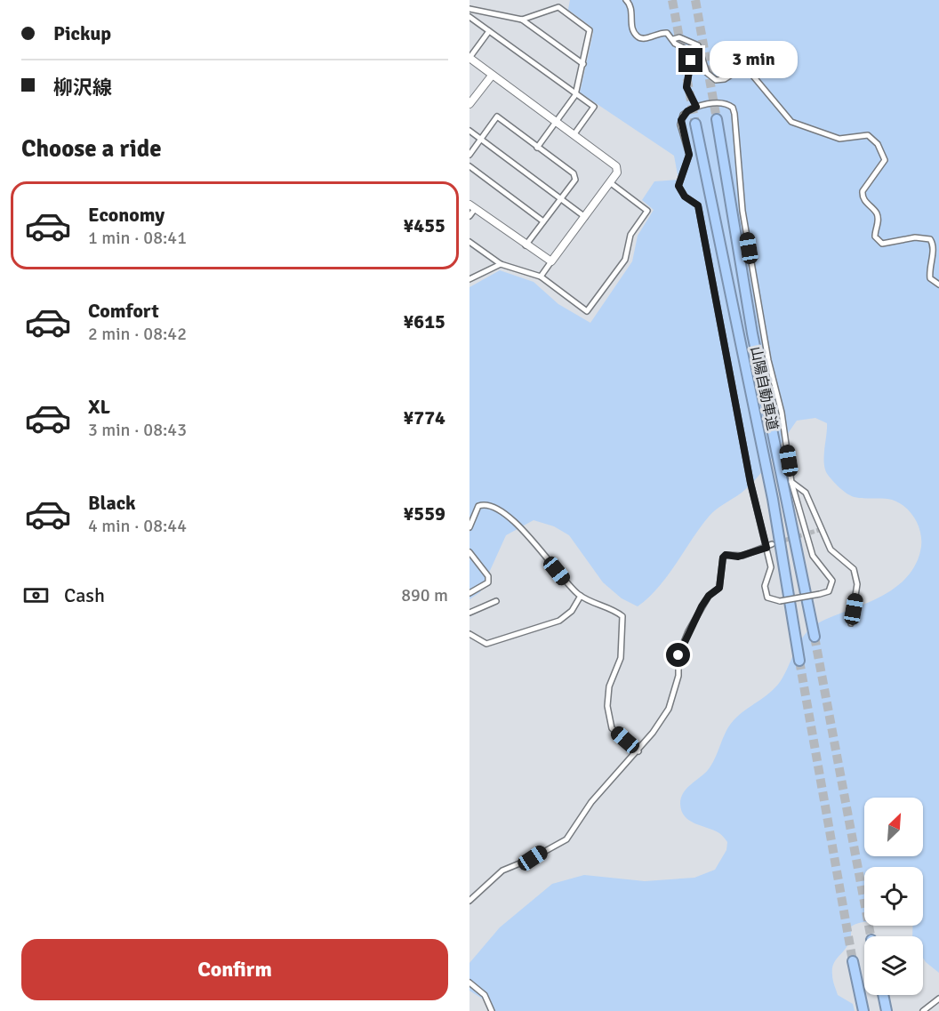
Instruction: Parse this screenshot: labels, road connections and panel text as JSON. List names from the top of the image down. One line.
{"streets":{"highway":["山陽自動車道"]},"north":"top right","page":{"banner":["Pickup","柳沢線"],"bubble":"3 min","heading":"Choose a ride","list":[{"name":"Economy","note":"1 min · 08:41","value":"¥455"},{"name":"Comfort","note":"2 min · 08:42","value":"¥615"},{"name":"XL","note":"3 min · 08:43","value":"¥774"},{"name":"Black","note":"4 min · 08:44","value":"¥559"}],"pay":["Cash","890 m"],"buttons":"Confirm"}}
